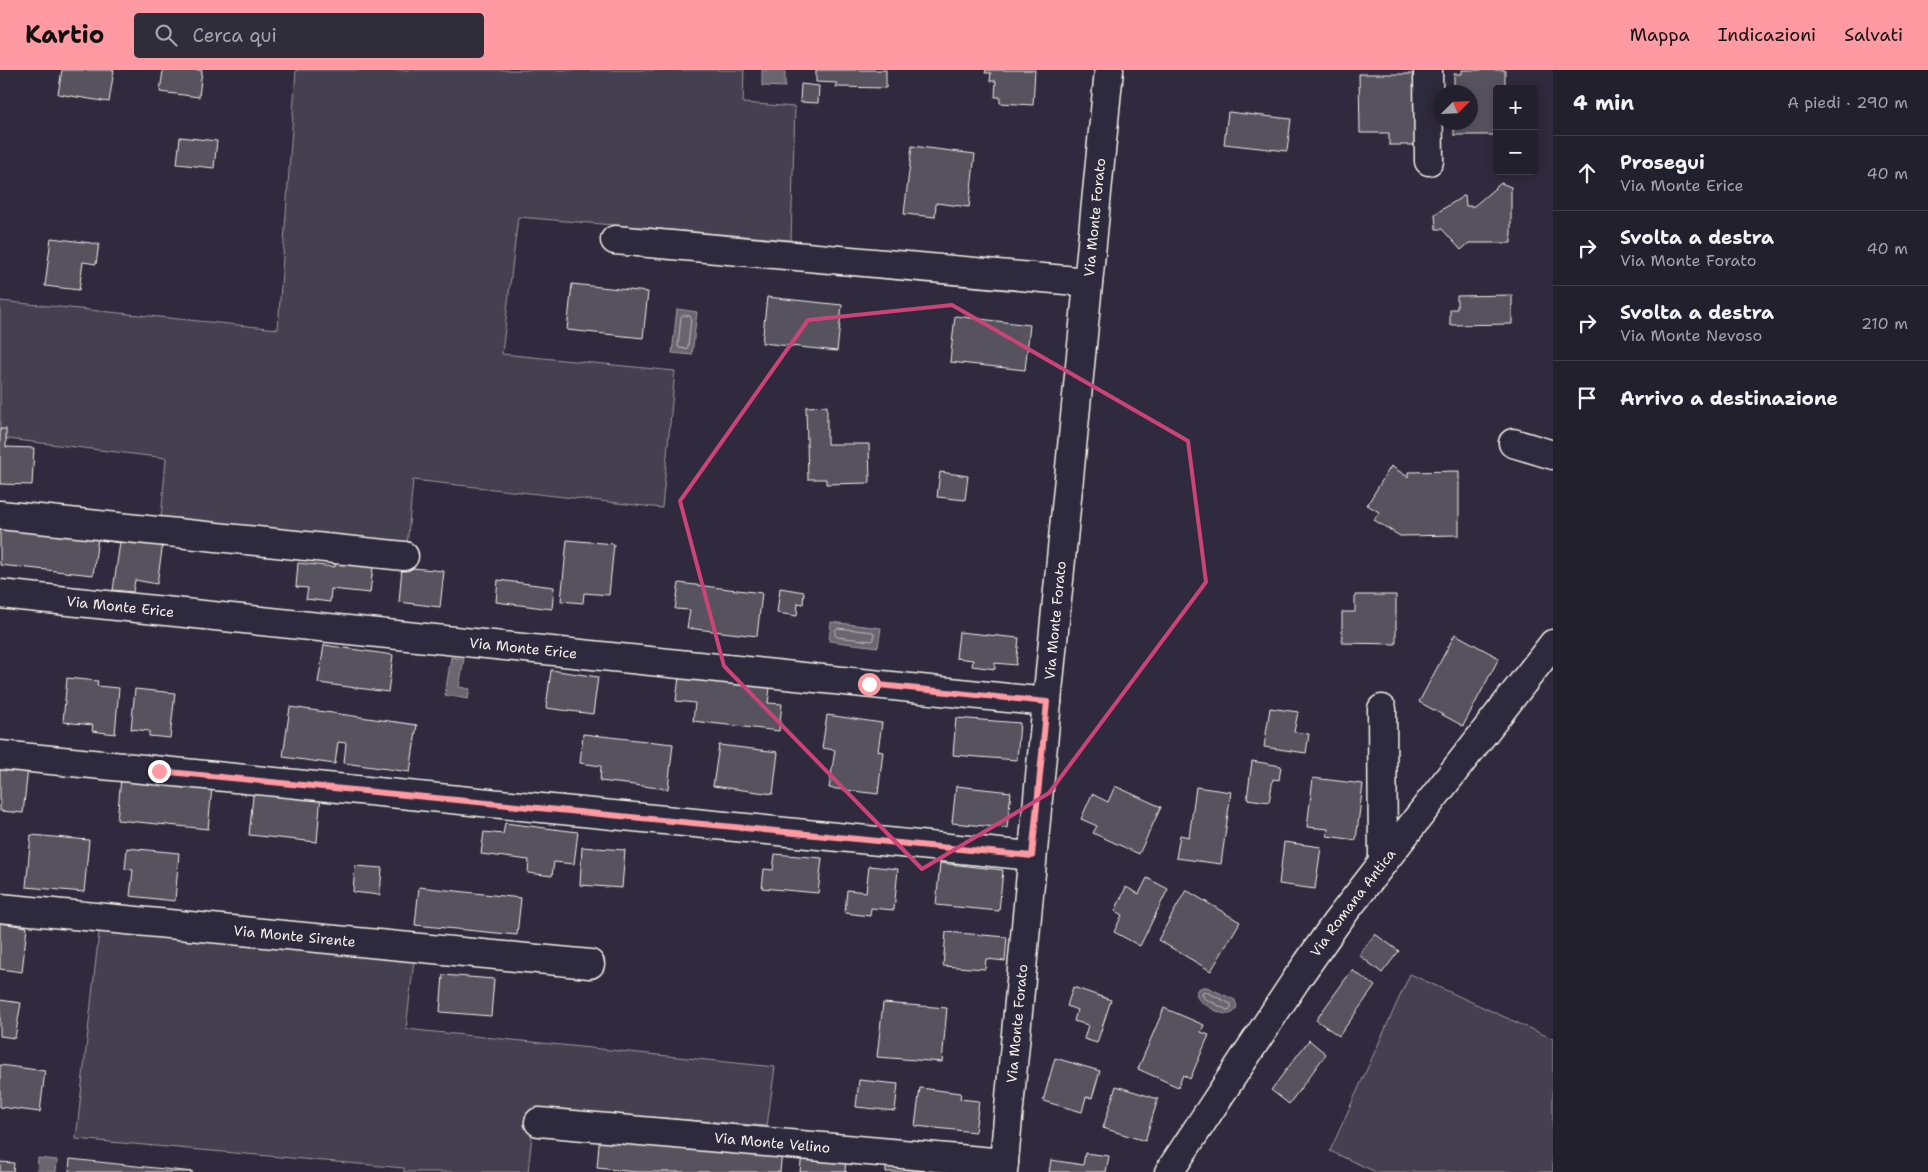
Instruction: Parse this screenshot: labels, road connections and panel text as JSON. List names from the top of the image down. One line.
{"streets":{"street":["Via Monte Forato","Via Monte Erice","Via Romana Antica","Via Monte Sirente","Via Monte Velino"]},"crossings":[["Via Monte Forato","Via Monte Erice"],["Via Monte Forato","Via Monte Velino"]],"north":"top right","page":{"header":"Kartio","search":"Cerca qui","nav":["Mappa","Indicazioni","Salvati"],"heading":["4 min","A piedi · 290 m"],"map_buttons":["+","−"],"list":[["Prosegui","Via Monte Erice","40 m"],["Svolta a destra","Via Monte Forato","40 m"],["Svolta a destra","Via Monte Nevoso","210 m"],"Arrivo a destinazione"]}}
